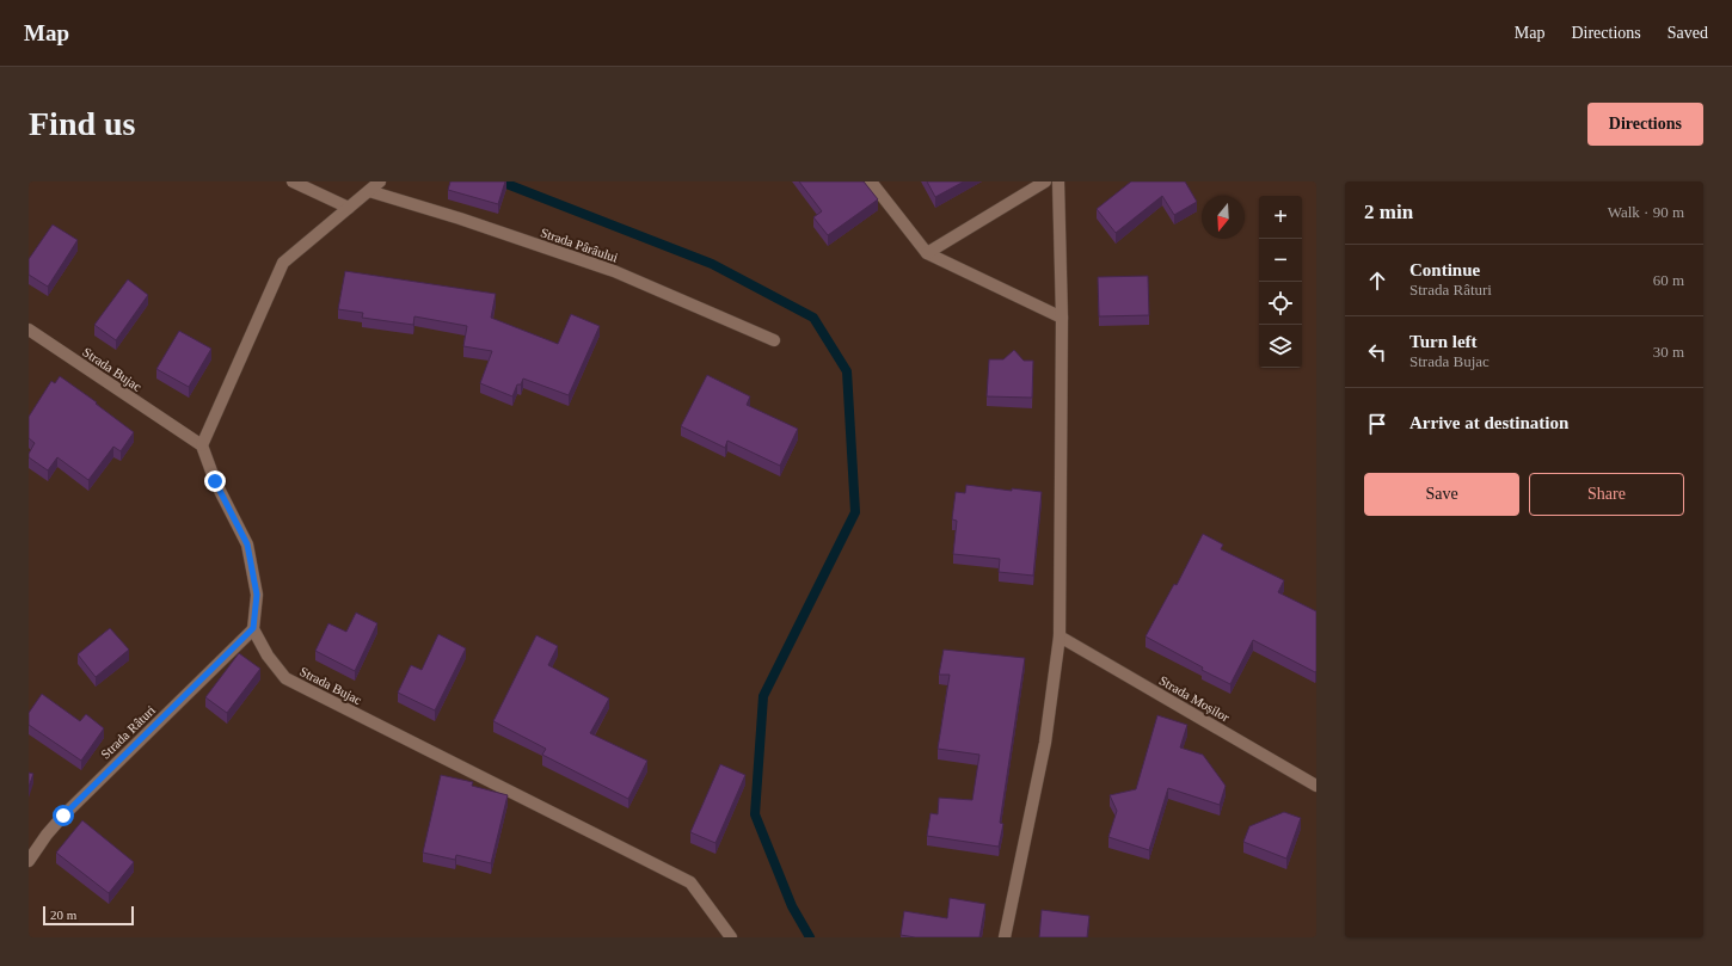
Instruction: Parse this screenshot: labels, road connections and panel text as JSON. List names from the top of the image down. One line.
{"streets":{"street":["Strada Pârâului","Strada Bujac","Strada Moșilor","Strada Râturi"]},"crossings":[["Strada Bujac","Strada Râturi"]],"scale_bar":"20 m","north":"bottom","page":{"header":"Map","nav":["Map","Directions","Saved"],"buttons":["Directions",["Save","Share"]],"title":"Find us","heading":["2 min","Walk · 90 m"],"map_buttons":["+","−"],"list":[["Continue","Strada Râturi","60 m"],["Turn left","Strada Bujac","30 m"],"Arrive at destination"],"scale":"20 m"}}
